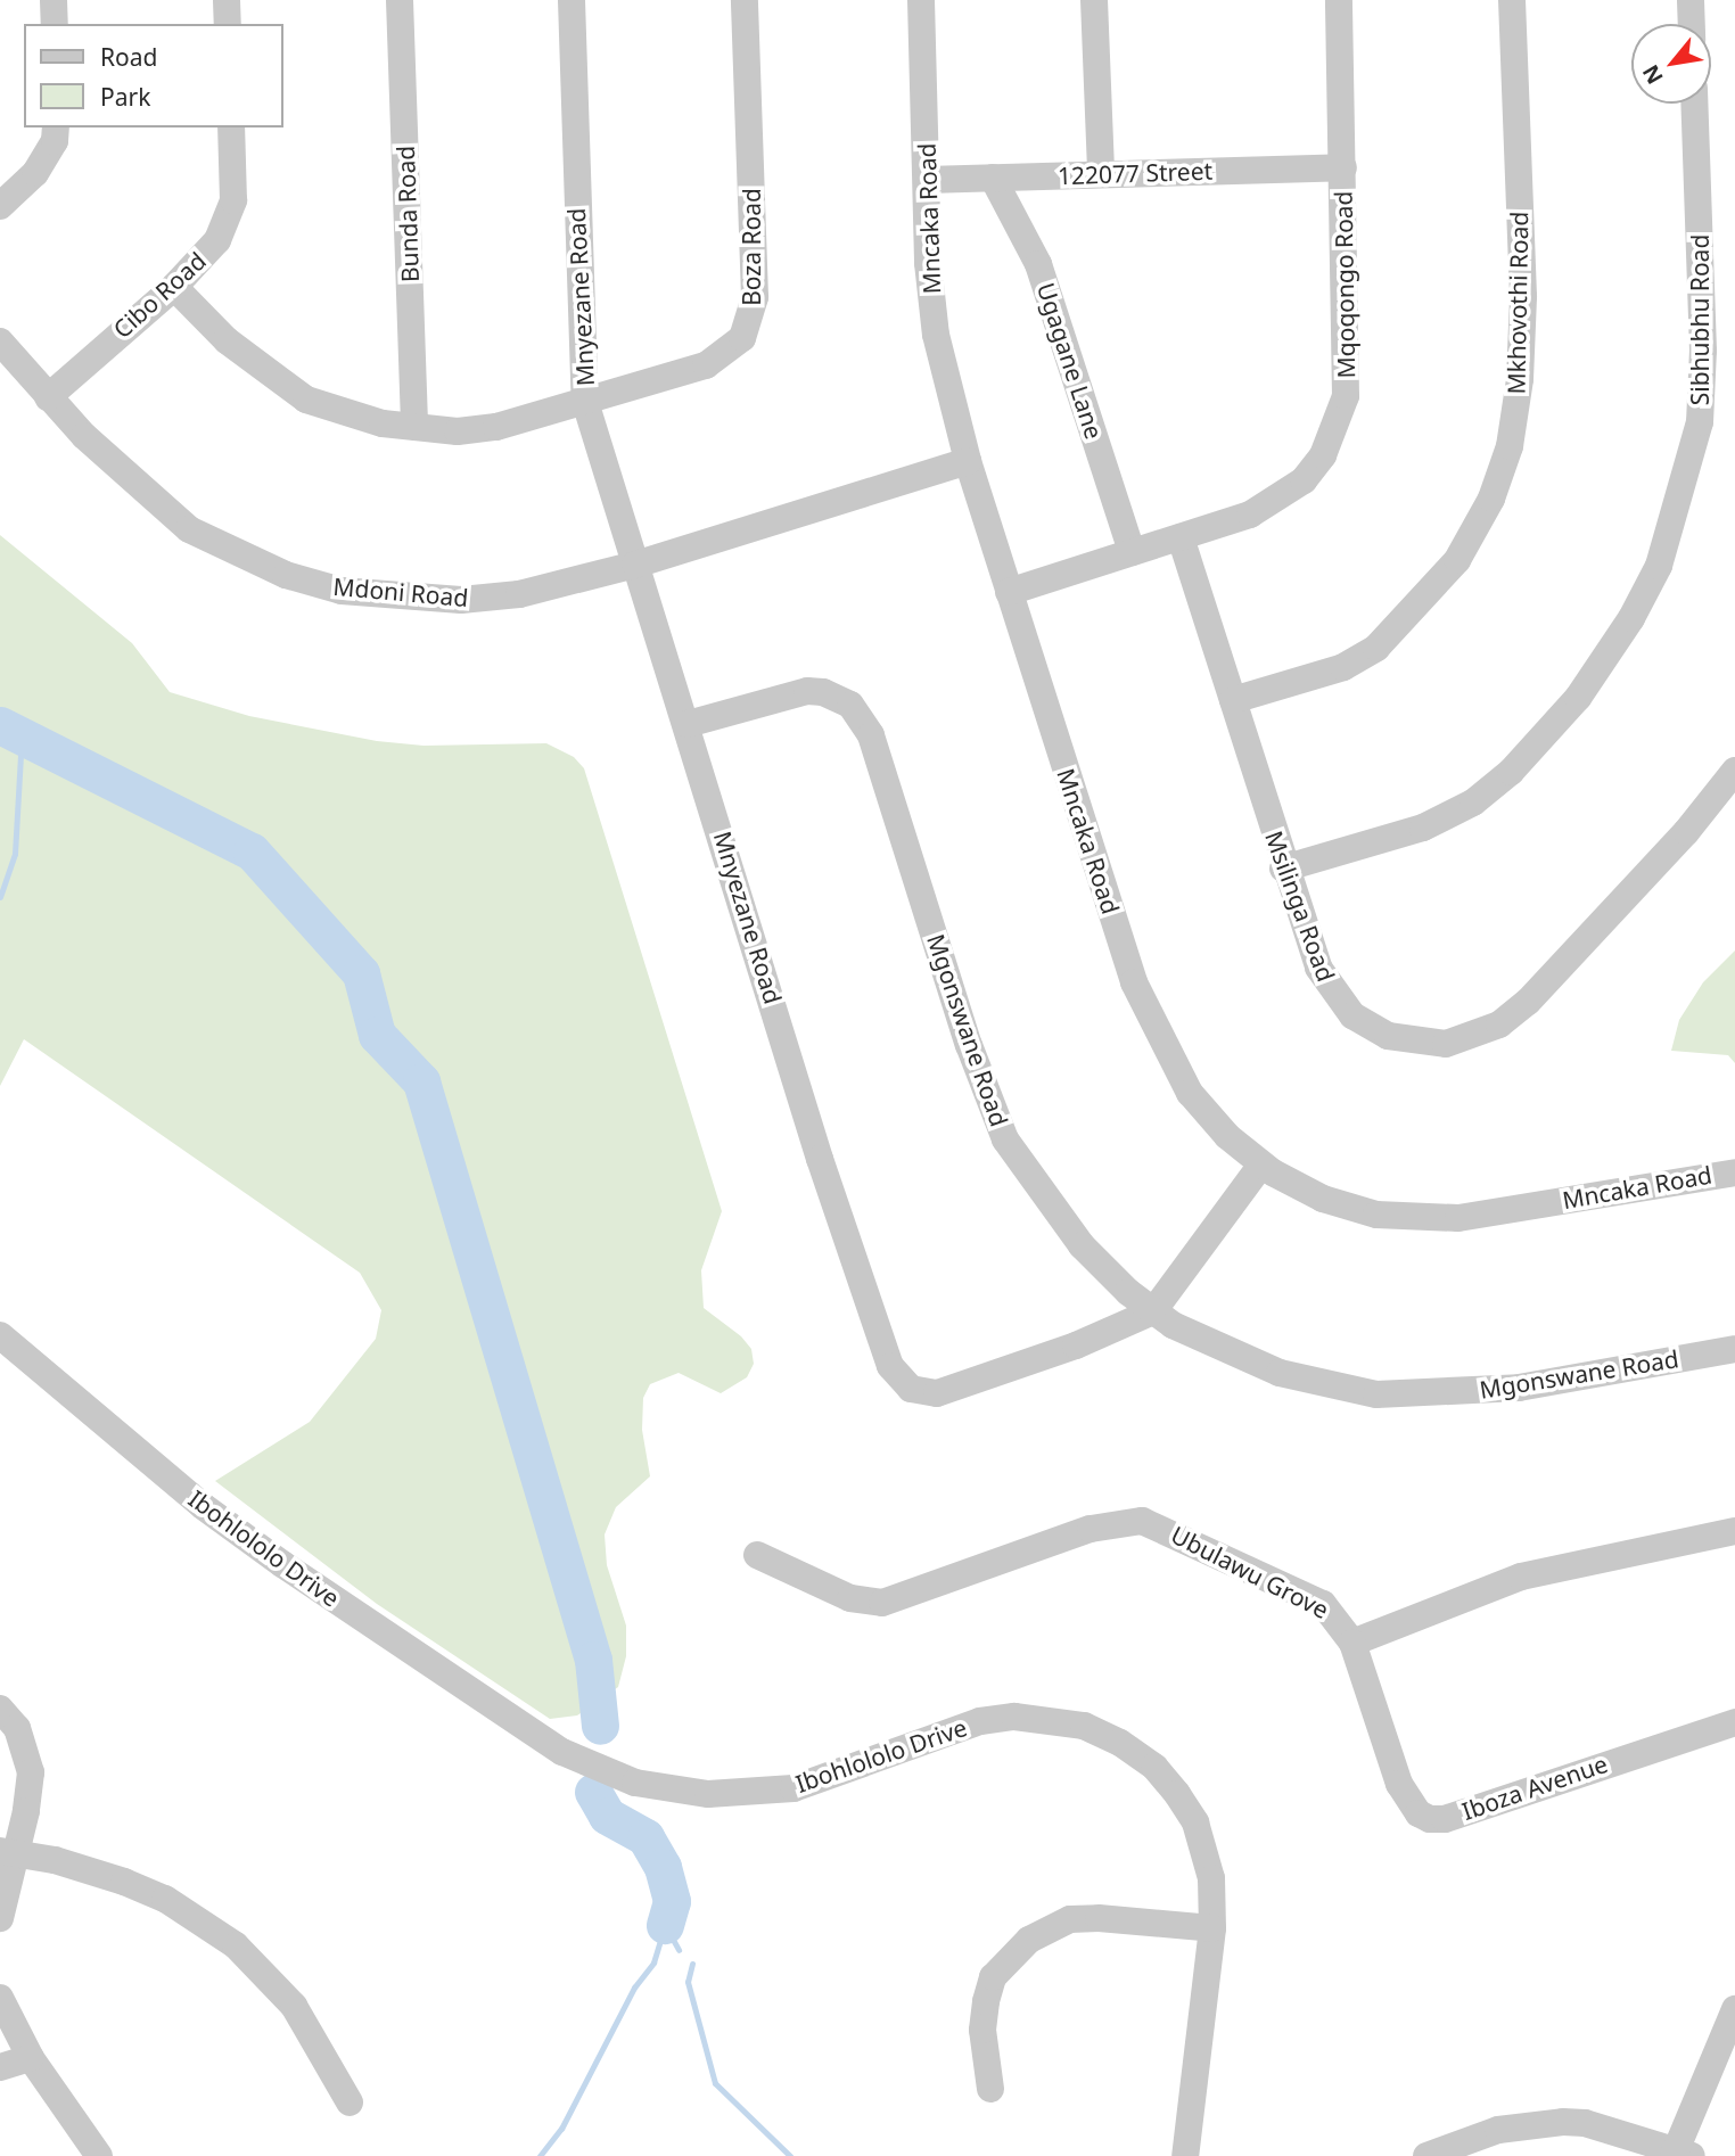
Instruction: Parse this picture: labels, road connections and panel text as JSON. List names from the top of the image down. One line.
{"streets":{"street":["122077 Street","Bunda Road","Mncaka Road","Boza Road","Mqoqongo Road","Cibo Road","Mnyezane Road","Mkhovothi Road","Sibhubhu Road","Ugagane Lane","Mdoni Road","Msilinga Road","Mgonswane Road","Ibohlololo Drive","Ubulawu Grove","Iboza Avenue"]},"crossings":[["122077 Street","Mncaka Road"],["122077 Street","Mqoqongo Road"],["122077 Street","Ugagane Lane"],["Bunda Road","Boza Road"],["Mncaka Road","Mqoqongo Road"],["Mncaka Road","Mdoni Road"],["Boza Road","Cibo Road"],["Boza Road","Mnyezane Road"],["Mqoqongo Road","Ugagane Lane"],["Mqoqongo Road","Msilinga Road"],["Cibo Road","Mdoni Road"],["Mnyezane Road","Mdoni Road"],["Mnyezane Road","Mgonswane Road"],["Mkhovothi Road","Msilinga Road"],["Sibhubhu Road","Msilinga Road"],["Ubulawu Grove","Iboza Avenue"]],"legend":["Road","Park"],"north":"bottom left"}
